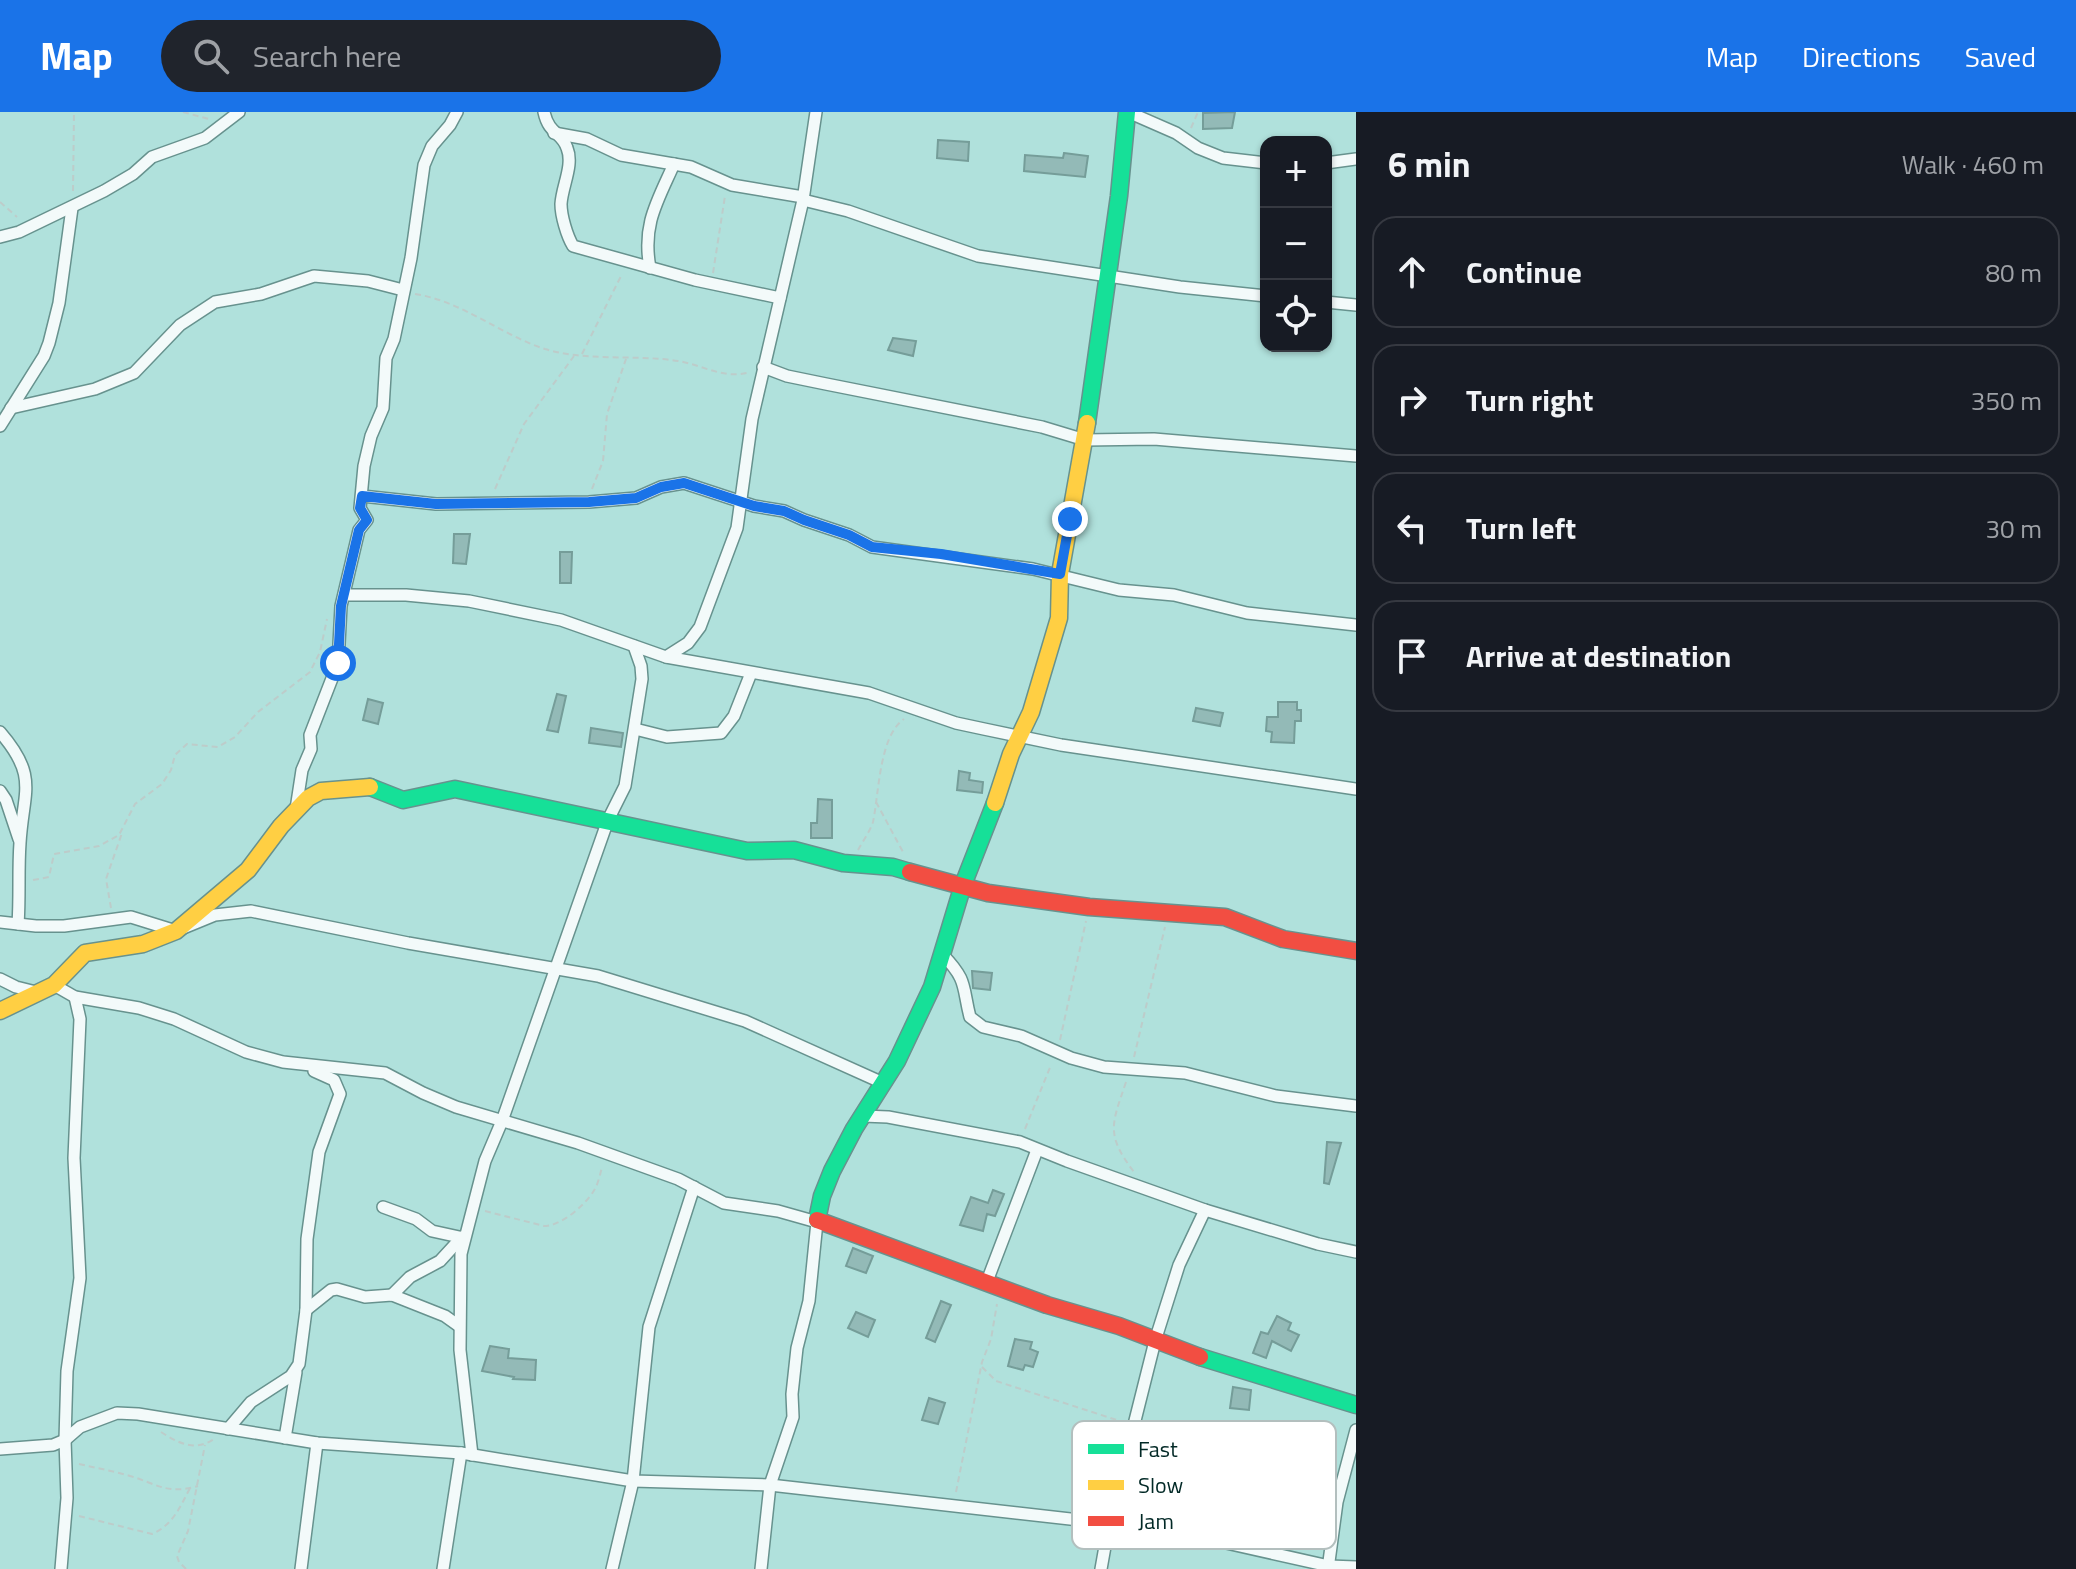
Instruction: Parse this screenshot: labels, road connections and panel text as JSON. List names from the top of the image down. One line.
{"legend":["Fast","Slow","Jam"],"page":{"header":"Map","search":"Search here","nav":["Map","Directions","Saved"],"heading":["6 min","Walk · 460 m"],"map_buttons":["+","−"],"list":[["Continue","80 m"],["Turn right","350 m"],["Turn left","30 m"],"Arrive at destination"]}}
